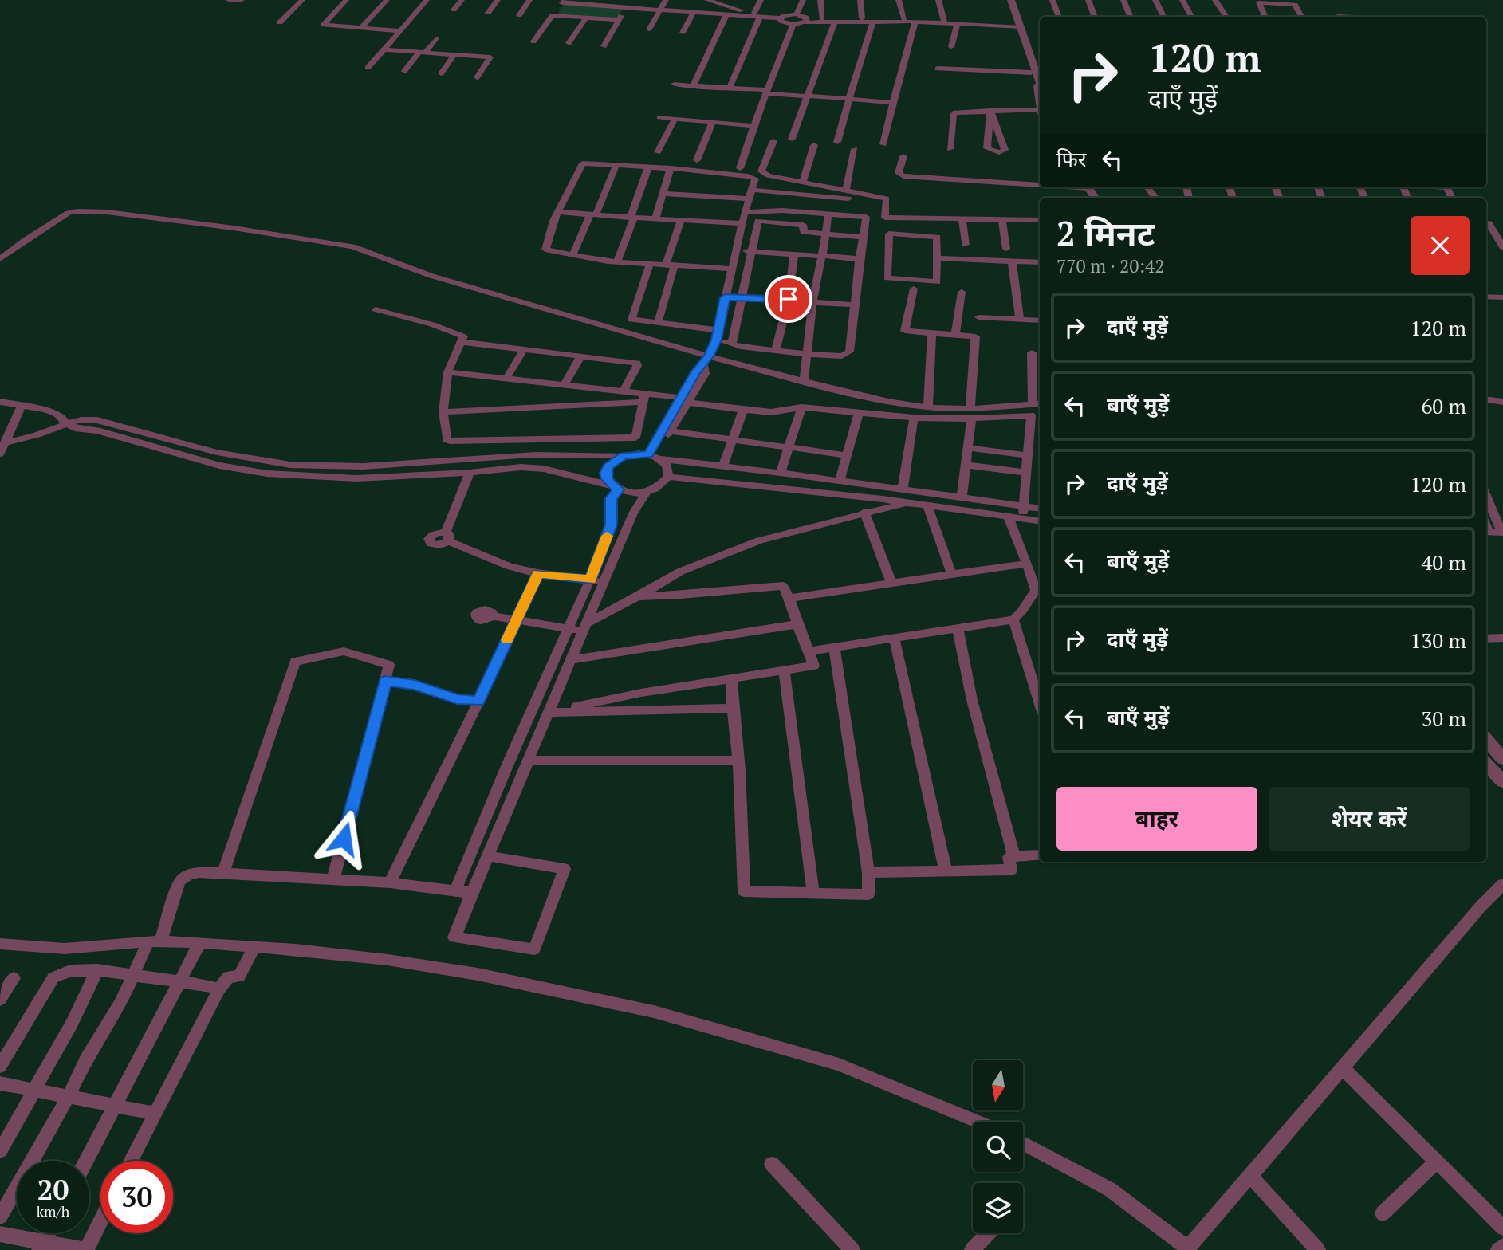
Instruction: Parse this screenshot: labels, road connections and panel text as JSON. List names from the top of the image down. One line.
{"north":"bottom","page":{"turn":["120 m","दाएँ मुड़ें"],"then":"फिर","heading":["2 मिनट","770 m · 20:42"],"list":[{"name":"दाएँ मुड़ें","value":"120 m"},{"name":"बाएँ मुड़ें","value":"60 m"},{"name":"दाएँ मुड़ें","value":"120 m"},{"name":"बाएँ मुड़ें","value":"40 m"},{"name":"दाएँ मुड़ें","value":"130 m"},{"name":"बाएँ मुड़ें","value":"30 m"}],"buttons":["बाहर","शेयर करें"],"speed":"20 km/h","limit":"30"}}
